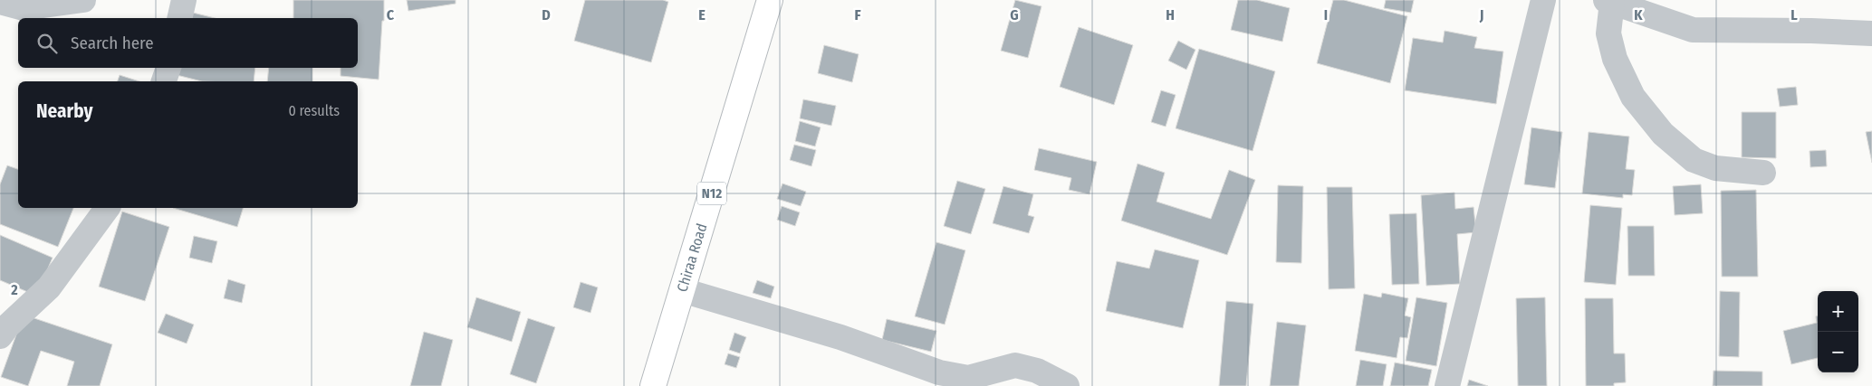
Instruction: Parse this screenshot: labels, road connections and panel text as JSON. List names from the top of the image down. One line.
{"streets":{"highway":["N12","Chiraa Road"]},"page":{"search":"Search here","heading":["Nearby","0 results"],"map_buttons":["+","−"]},"grid":{"columns":["C","D","E","F","G","H","I","J","K","L"],"rows":["2"]}}
